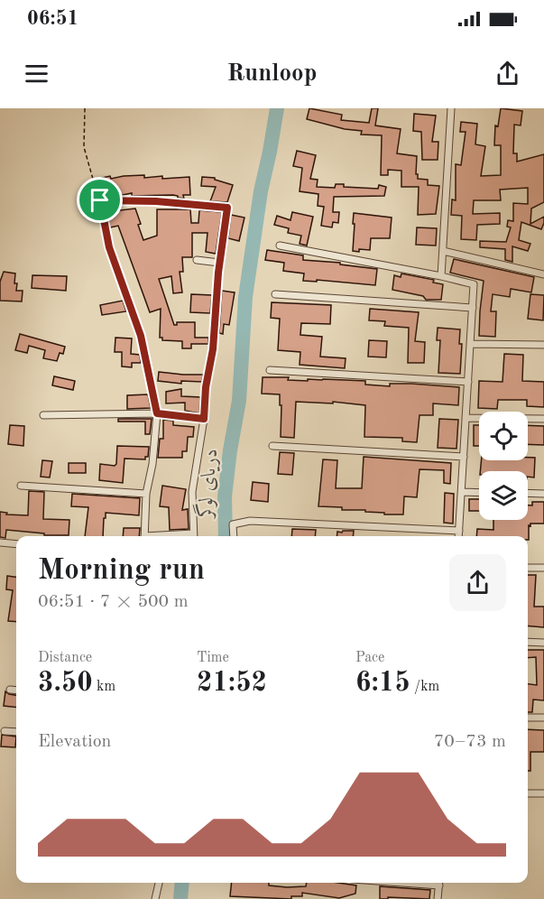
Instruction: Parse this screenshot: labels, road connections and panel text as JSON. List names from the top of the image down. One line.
{"water":["دریای لوگر"],"page":{"status":"06:51","header":"Runloop","heading":["Morning run","06:51 · 7 × 500 m"],"stats":[["Distance","3.50 km"],["Time","21:52"],["Pace","6:15 /km"]],"chart":["Elevation","70–73 m"]}}
